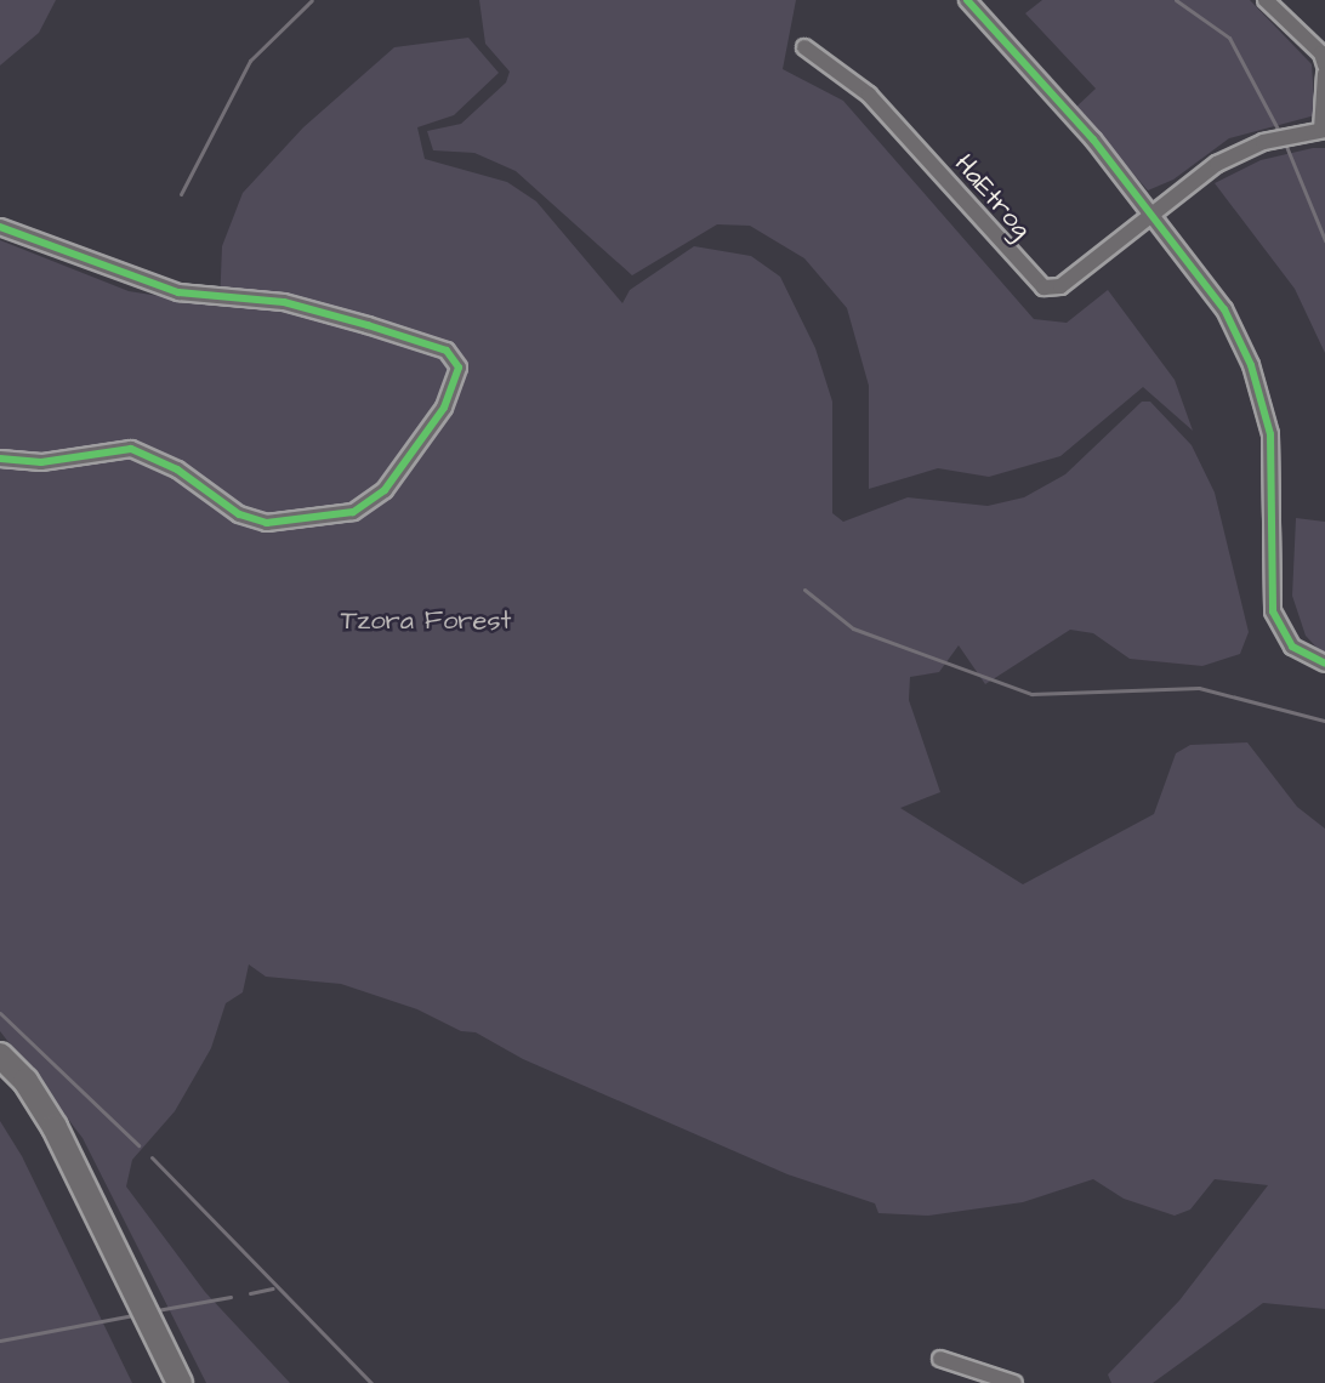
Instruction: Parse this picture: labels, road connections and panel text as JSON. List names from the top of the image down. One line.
{"streets":{"street":["HaEtrog"]},"parks":["Tzora Forest"]}
